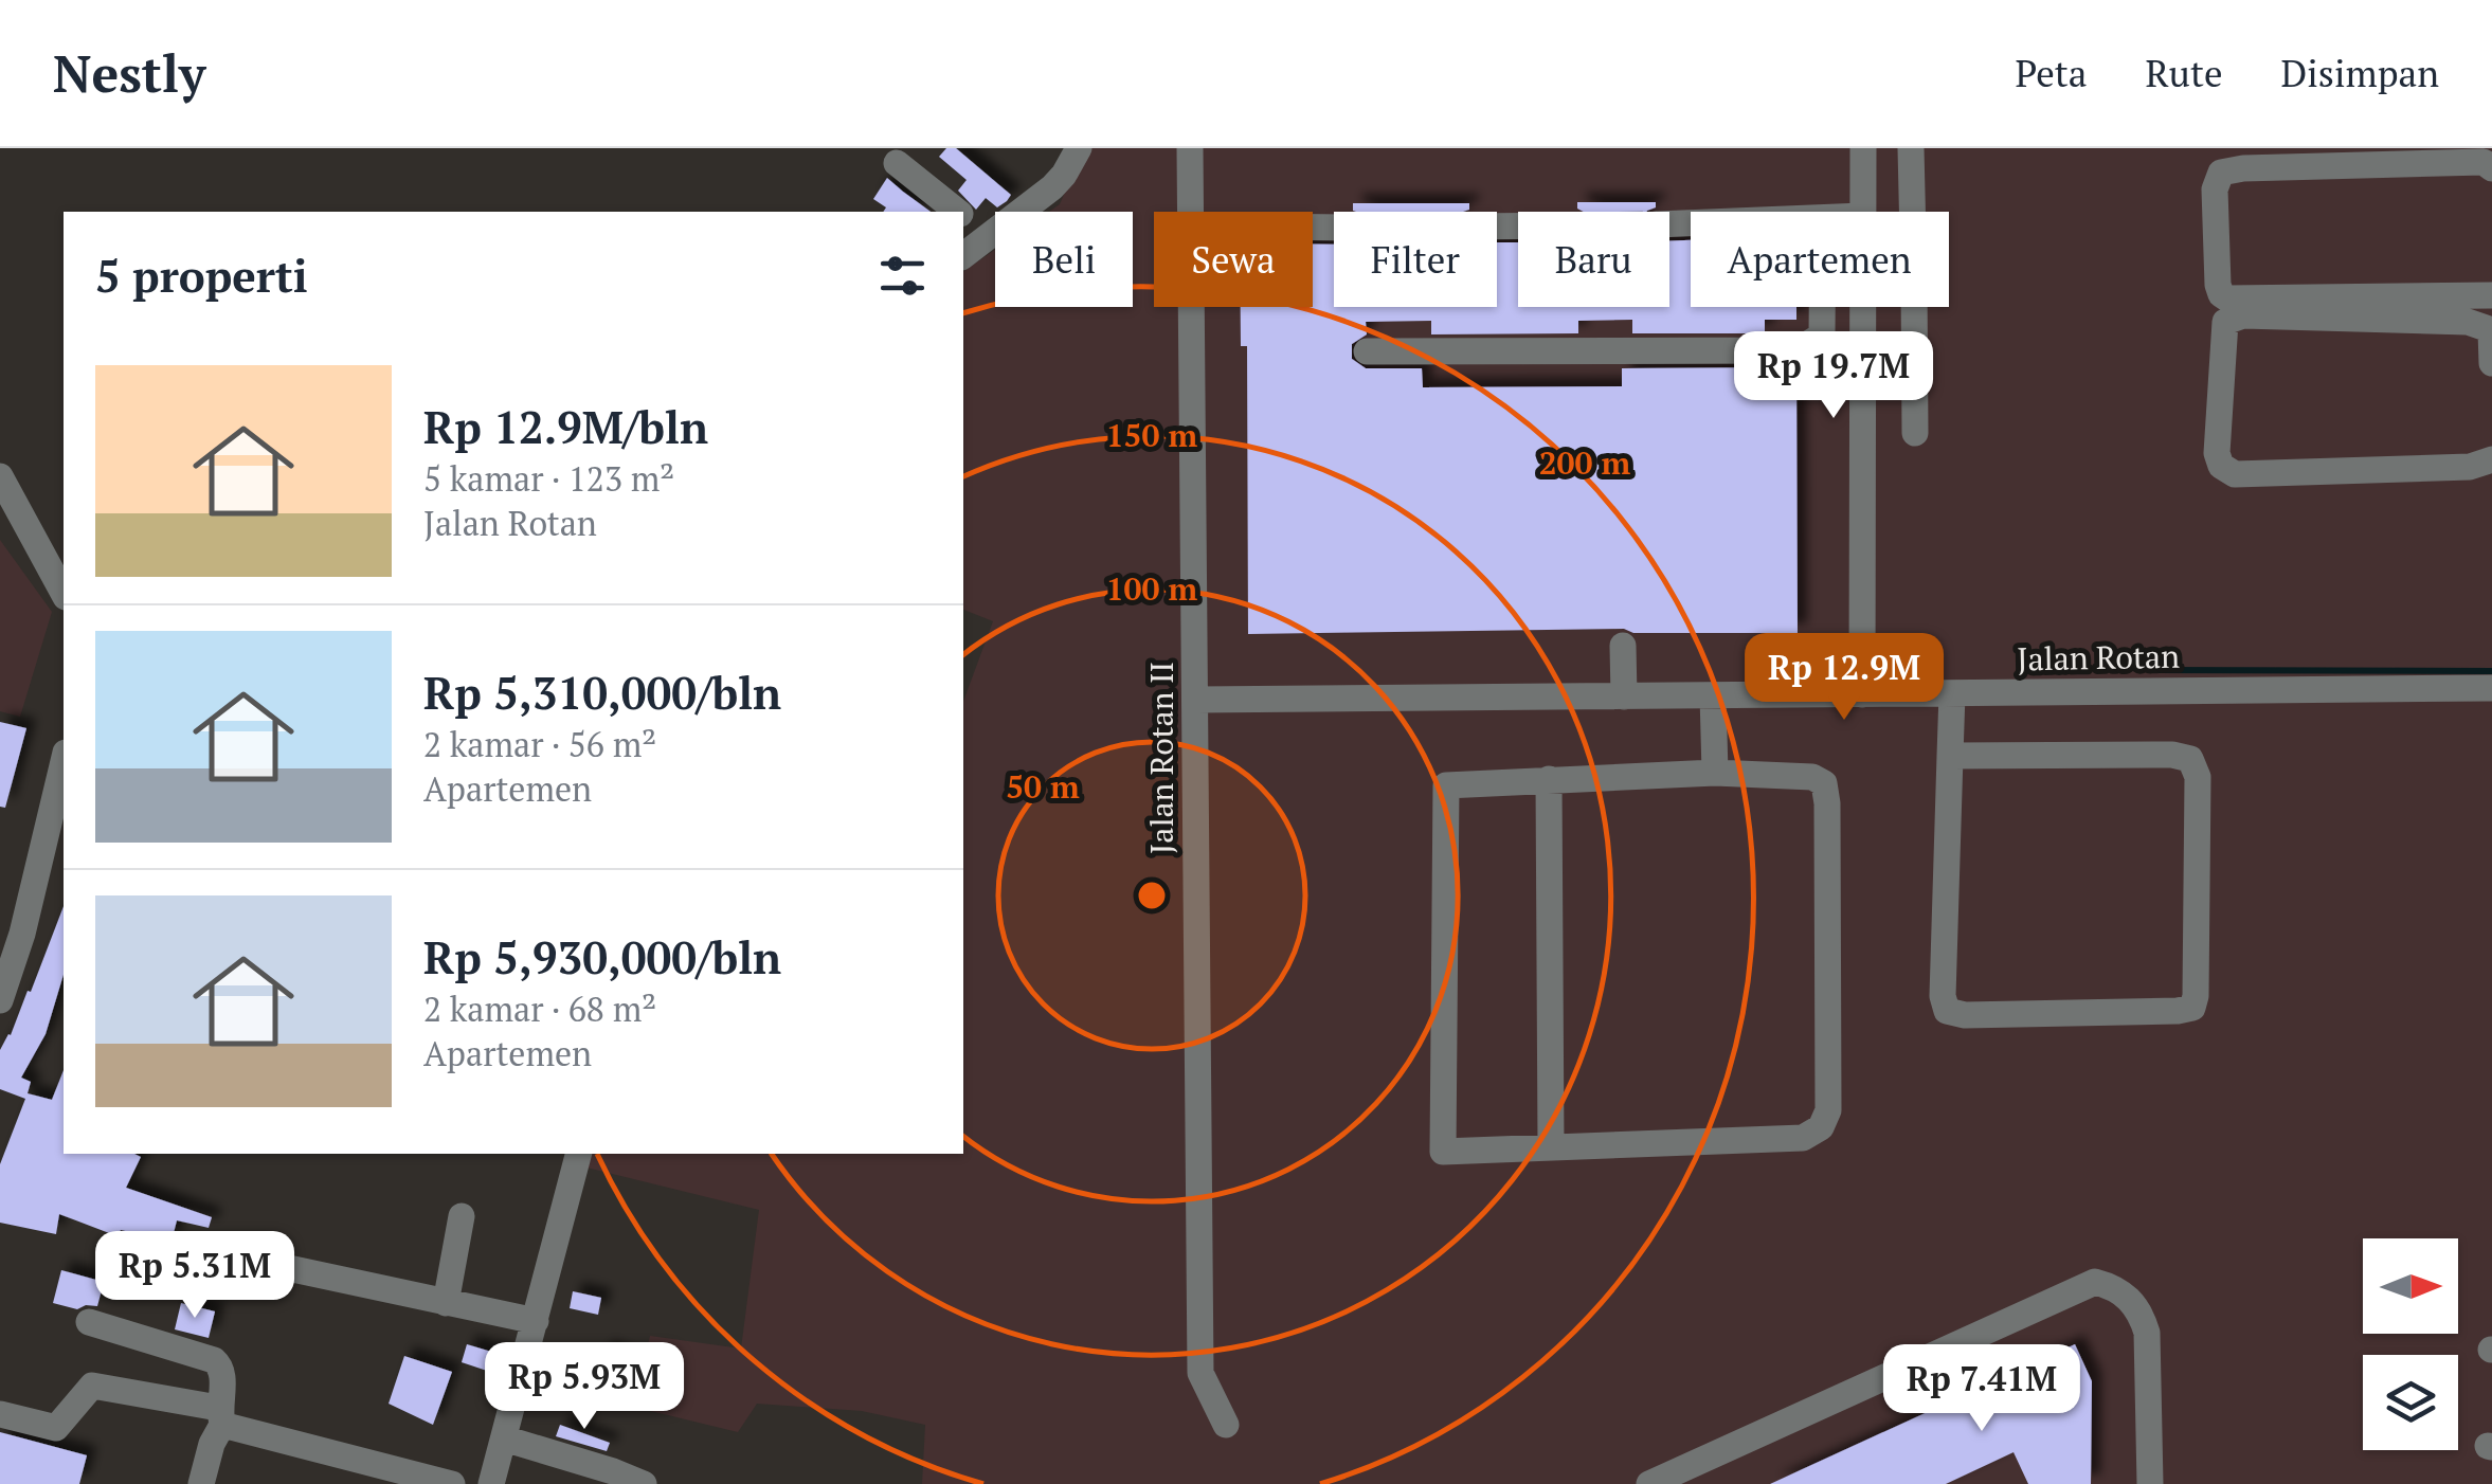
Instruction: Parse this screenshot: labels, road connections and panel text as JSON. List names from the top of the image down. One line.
{"streets":{"street":["Jalan Rotan","Jalan Rotan II"]},"crossings":[["Jalan Rotan","Jalan Rotan II"]],"north":"right","page":{"header":"Nestly","nav":["Peta","Rute","Disimpan"],"chip":["Beli","Sewa","Filter","Baru","Apartemen"],"heading":"5 properti","price":["Rp 19.7M","Rp 12.9M","Rp 5.31M","Rp 5.93M","Rp 7.41M"],"list":[{"name":"Rp 12.9M/bln","note":"5 kamar · 123 m² · Jalan Rotan"},{"name":"Rp 5,310,000/bln","note":"2 kamar · 56 m² · Apartemen"},{"name":"Rp 5,930,000/bln","note":"2 kamar · 68 m² · Apartemen"}]},"rings":["150 m","200 m","100 m","50 m"]}
